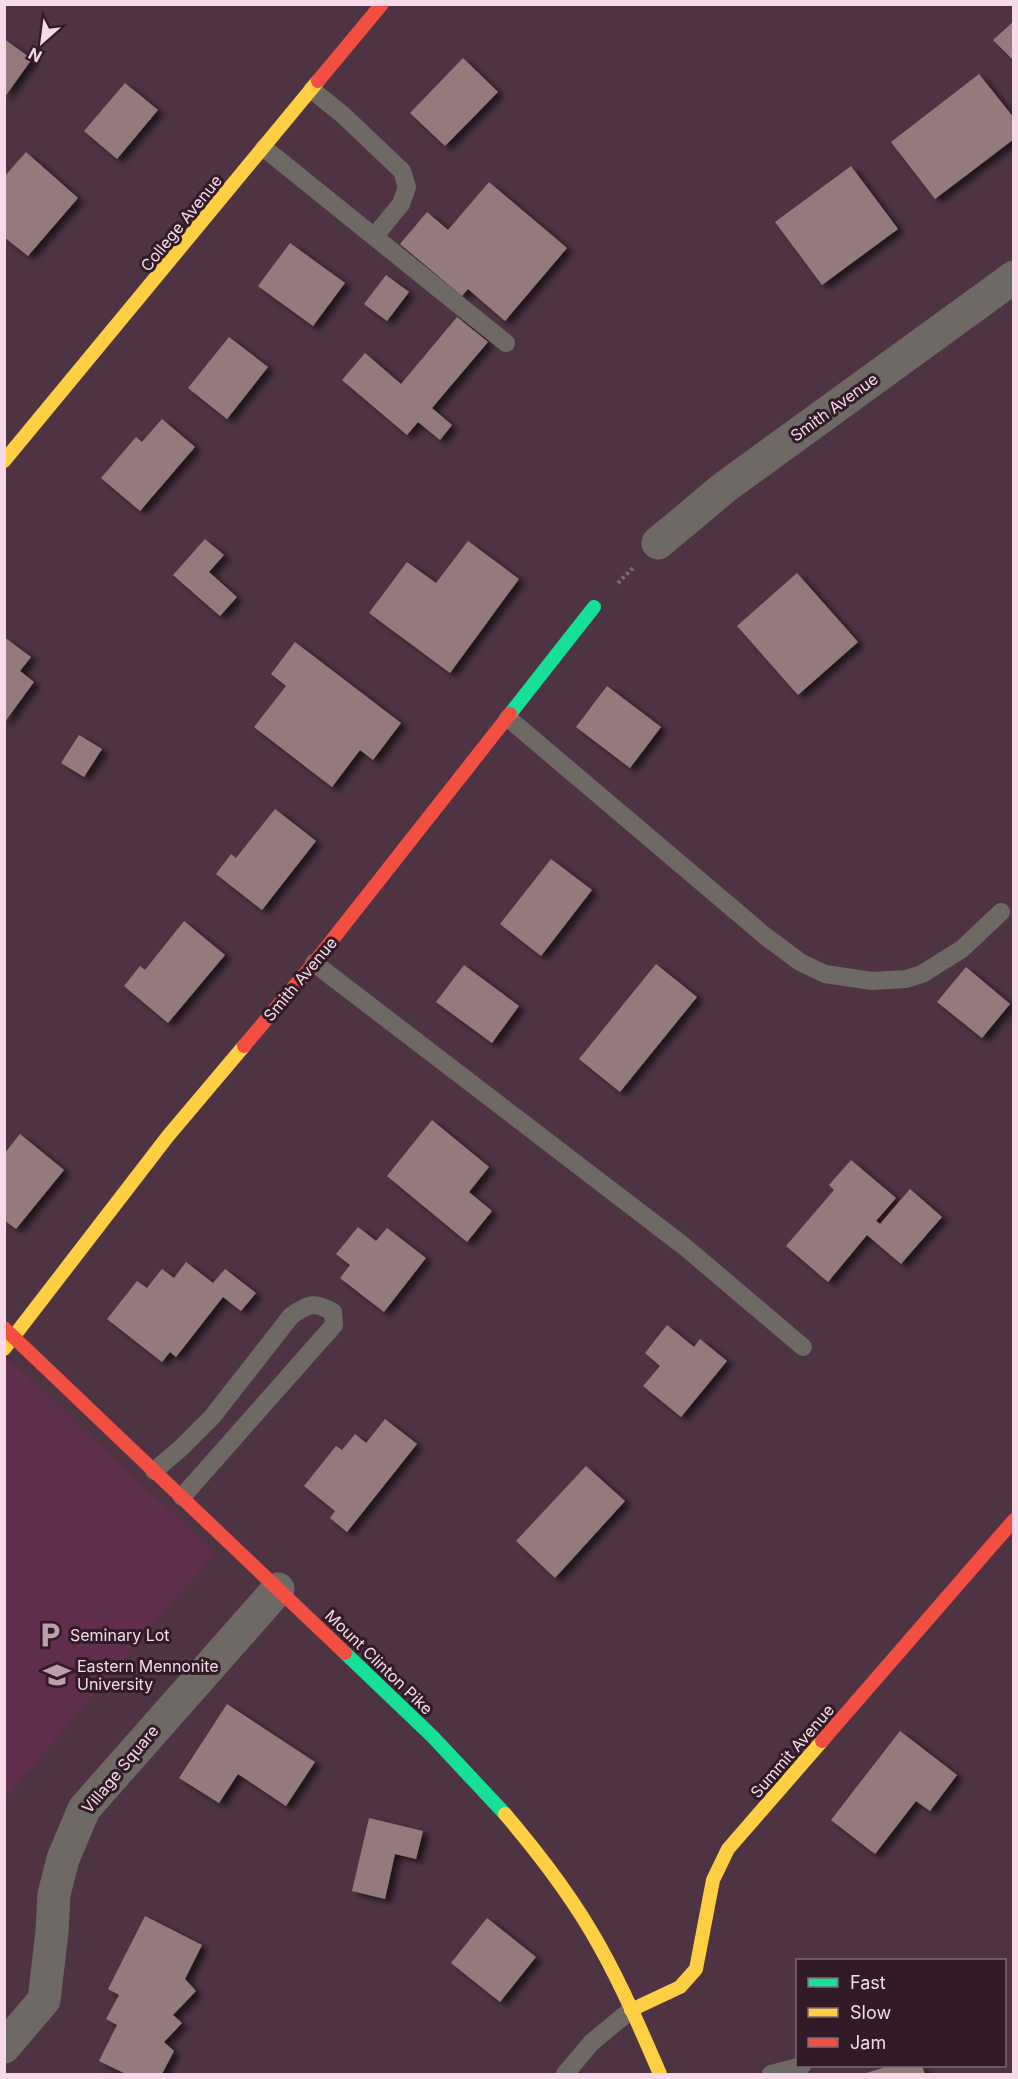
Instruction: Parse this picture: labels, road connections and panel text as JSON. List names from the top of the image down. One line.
{"streets":{"street":["College Avenue","Smith Avenue","Mount Clinton Pike","Summit Avenue","Village Square"]},"crossings":[["Smith Avenue","Mount Clinton Pike"],["Mount Clinton Pike","Summit Avenue"],["Mount Clinton Pike","Village Square"]],"places":{"parking":["Seminary Lot"],"school or university":["Eastern Mennonite University"]},"legend":["Fast","Slow","Jam"],"north":"bottom left"}
